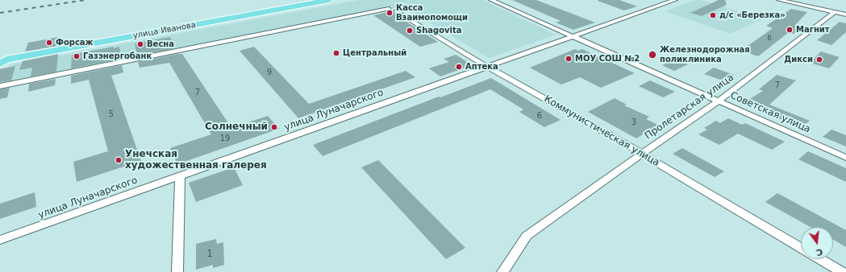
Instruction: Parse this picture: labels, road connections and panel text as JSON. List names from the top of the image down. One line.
{"streets":{"main road":["улица Иванова"],"street":["Пролетарская улица","улица Луначарского","Советская улица","Коммунистическая улица"]},"crossings":[["Пролетарская улица","Советская улица"],["Пролетарская улица","Коммунистическая улица"],["улица Луначарского","Советская улица"],["улица Луначарского","Коммунистическая улица"]],"places":["Касса Взаимопомощи","д/с «Березка»","Магнит","Shagovita","Форсаж","Весна","Центральный","Железнодорожная поликлиника","Газэнергобанк","МОУ СОШ №2","Дикси","Аптека","Солнечный","Унечская художественная галерея"],"house_numbers":["6","9","7","7","5","6","3","19","1"],"north":"bottom"}
